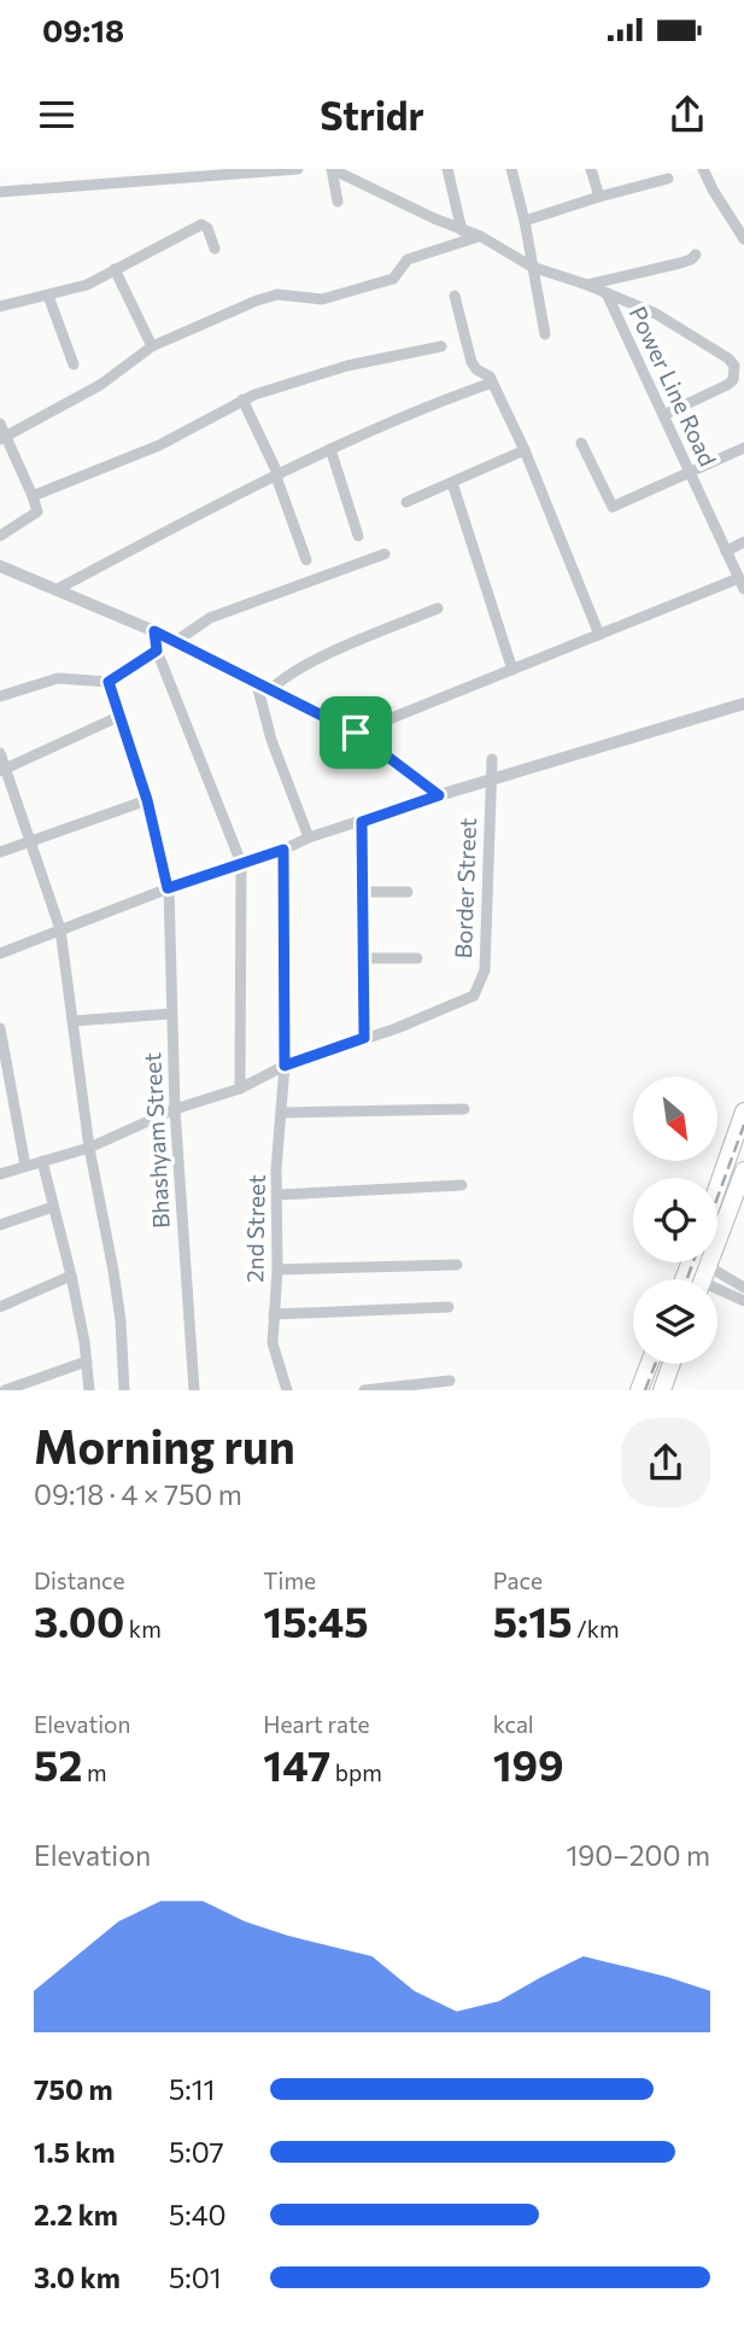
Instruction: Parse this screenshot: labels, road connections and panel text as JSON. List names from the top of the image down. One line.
{"streets":{"street":["Power Line Road","Border Street","Bhashyam Street","2nd Street"]},"crossings":[["Border Street","Bhashyam Street"],["Border Street","2nd Street"]],"north":"bottom right","page":{"status":"09:18","header":"Stridr","heading":["Morning run","09:18 · 4 × 750 m"],"stats":[["Distance","3.00 km"],["Time","15:45"],["Pace","5:15 /km"],["Elevation","52 m"],["Heart rate","147 bpm"],["kcal","199"]],"chart":["Elevation","190–200 m"],"list":[{"name":"750 m","note":"5:11"},{"name":"1.5 km","note":"5:07"},{"name":"2.2 km","note":"5:40"},{"name":"3.0 km","note":"5:01"}]}}
